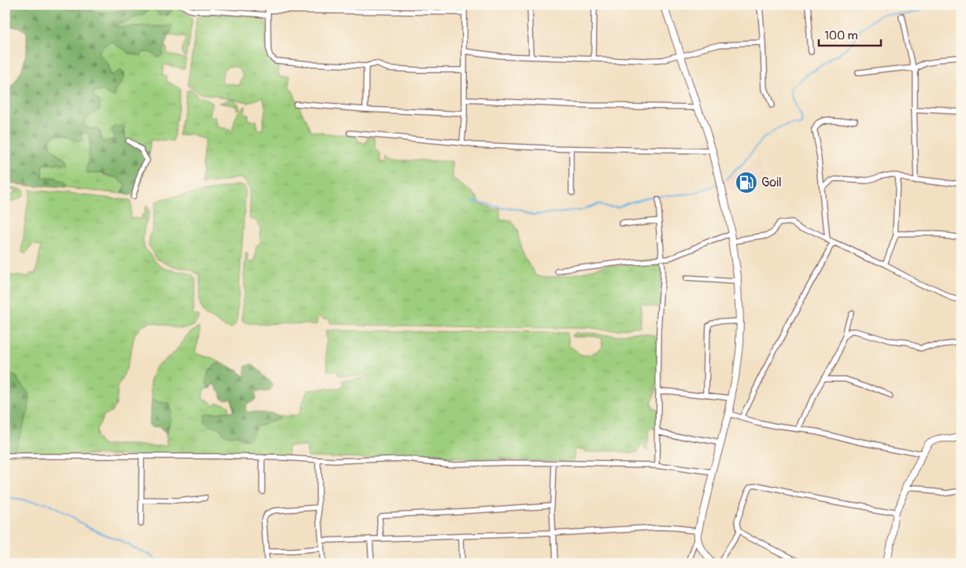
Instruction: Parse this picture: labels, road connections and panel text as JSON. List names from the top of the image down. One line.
{"places":{"fuel station":["Goil"]},"scale_bar":"100 m"}
